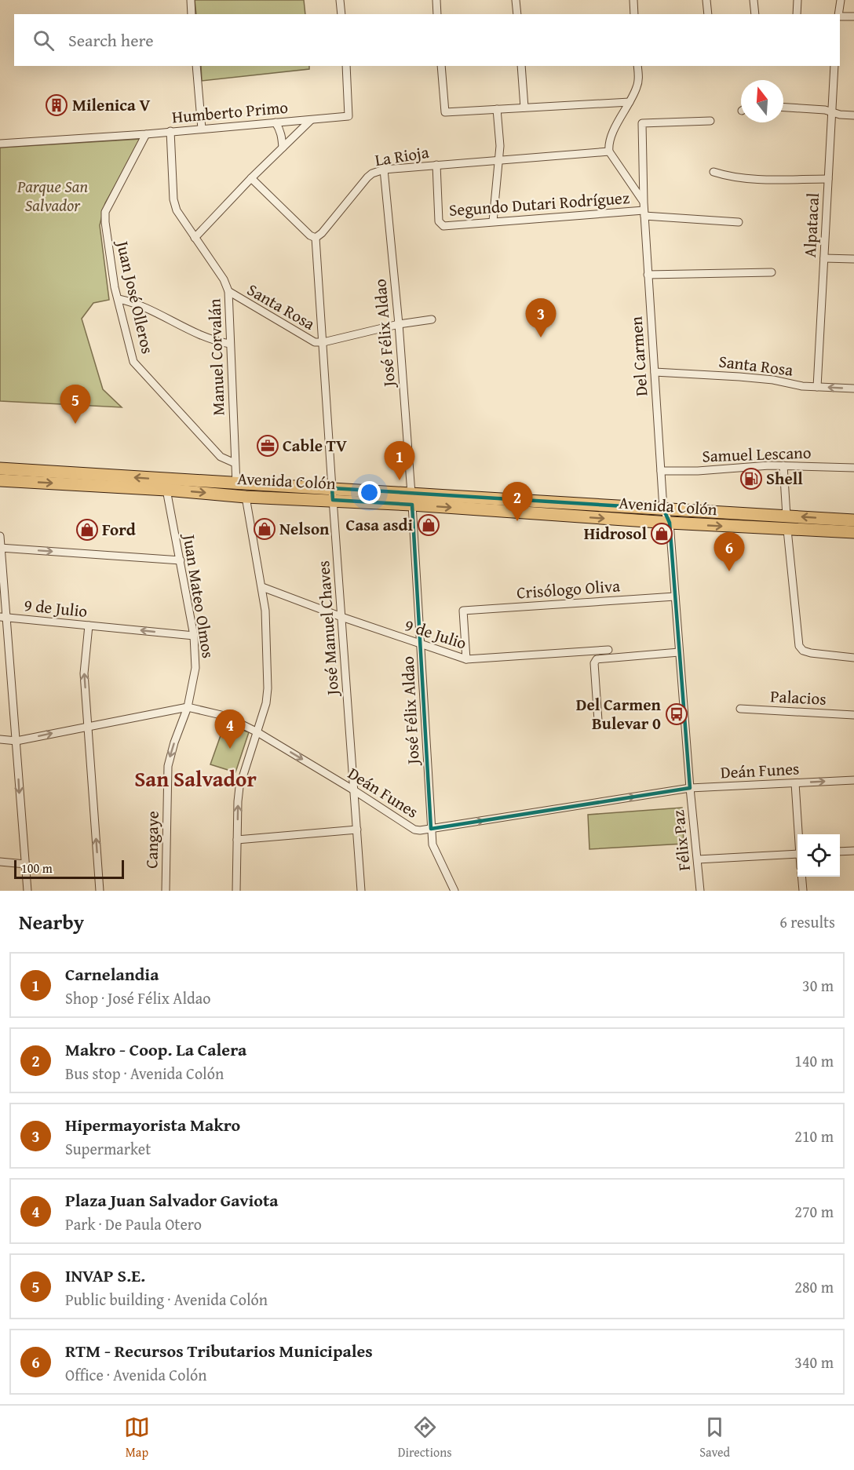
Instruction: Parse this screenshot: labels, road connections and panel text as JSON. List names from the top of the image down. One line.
{"streets":{"main road":["Avenida Colón"],"street":["Humberto Primo","La Rioja","Segundo Dutari Rodríguez","Alpatacal","Juan José Olleros","Santa Rosa","José Félix Aldao","Del Carmen","Manuel Corvalán","Samuel Lescano","Crisólogo Oliva","Juan Mateo Olmos","9 de Julio","José Manuel Chaves","Palacios","Deán Funes","Cangaye","Félix Paz"]},"crossings":[["Humberto Primo","Juan José Olleros"],["Humberto Primo","Manuel Corvalán"],["La Rioja","Segundo Dutari Rodríguez"],["La Rioja","José Félix Aldao"],["La Rioja","José Manuel Chaves"],["Segundo Dutari Rodríguez","Del Carmen"],["Alpatacal","Santa Rosa"],["Juan José Olleros","Manuel Corvalán"],["Santa Rosa","José Félix Aldao"],["Santa Rosa","Del Carmen"],["Santa Rosa","Manuel Corvalán"],["Santa Rosa","José Manuel Chaves"],["José Félix Aldao","Avenida Colón"],["José Félix Aldao","9 de Julio"],["José Félix Aldao","Deán Funes"],["Del Carmen","Samuel Lescano"],["Del Carmen","Avenida Colón"],["Manuel Corvalán","Avenida Colón"],["Avenida Colón","Juan Mateo Olmos"],["Avenida Colón","José Manuel Chaves"],["Crisólogo Oliva","9 de Julio"],["Juan Mateo Olmos","9 de Julio"],["Juan Mateo Olmos","Deán Funes"],["Juan Mateo Olmos","Cangaye"],["9 de Julio","José Manuel Chaves"],["José Manuel Chaves","Deán Funes"],["Deán Funes","Cangaye"],["Deán Funes","Félix Paz"]],"one_way":["Deán Funes","Cangaye"],"districts":["San Salvador"],"parks":["Parque San Salvador"],"places":{"building":["Milenica V"],"office":["Cable TV"],"fuel station":["Shell"],"shop":["Casa asdi","Nelson","Ford","Hidrosol"],"bus stop":["Del Carmen Bulevar 0"]},"scale_bar":"100 m","north":"top","page":{"search":"Search here","pins":["3","5","1","2","6","4"],"scale":"100 m","heading":["Nearby","6 results"],"list":[{"mark":"1","name":"Carnelandia","note":"Shop · José Félix Aldao","value":"30 m"},{"mark":"2","name":"Makro - Coop. La Calera","note":"Bus stop · Avenida Colón","value":"140 m"},{"mark":"3","name":"Hipermayorista Makro","note":"Supermarket","value":"210 m"},{"mark":"4","name":"Plaza Juan Salvador Gaviota","note":"Park · De Paula Otero","value":"270 m"},{"mark":"5","name":"INVAP S.E.","note":"Public building · Avenida Colón","value":"280 m"},{"mark":"6","name":"RTM - Recursos Tributarios Municipales","note":"Office · Avenida Colón","value":"340 m"}],"nav":["Map","Directions","Saved"]}}
